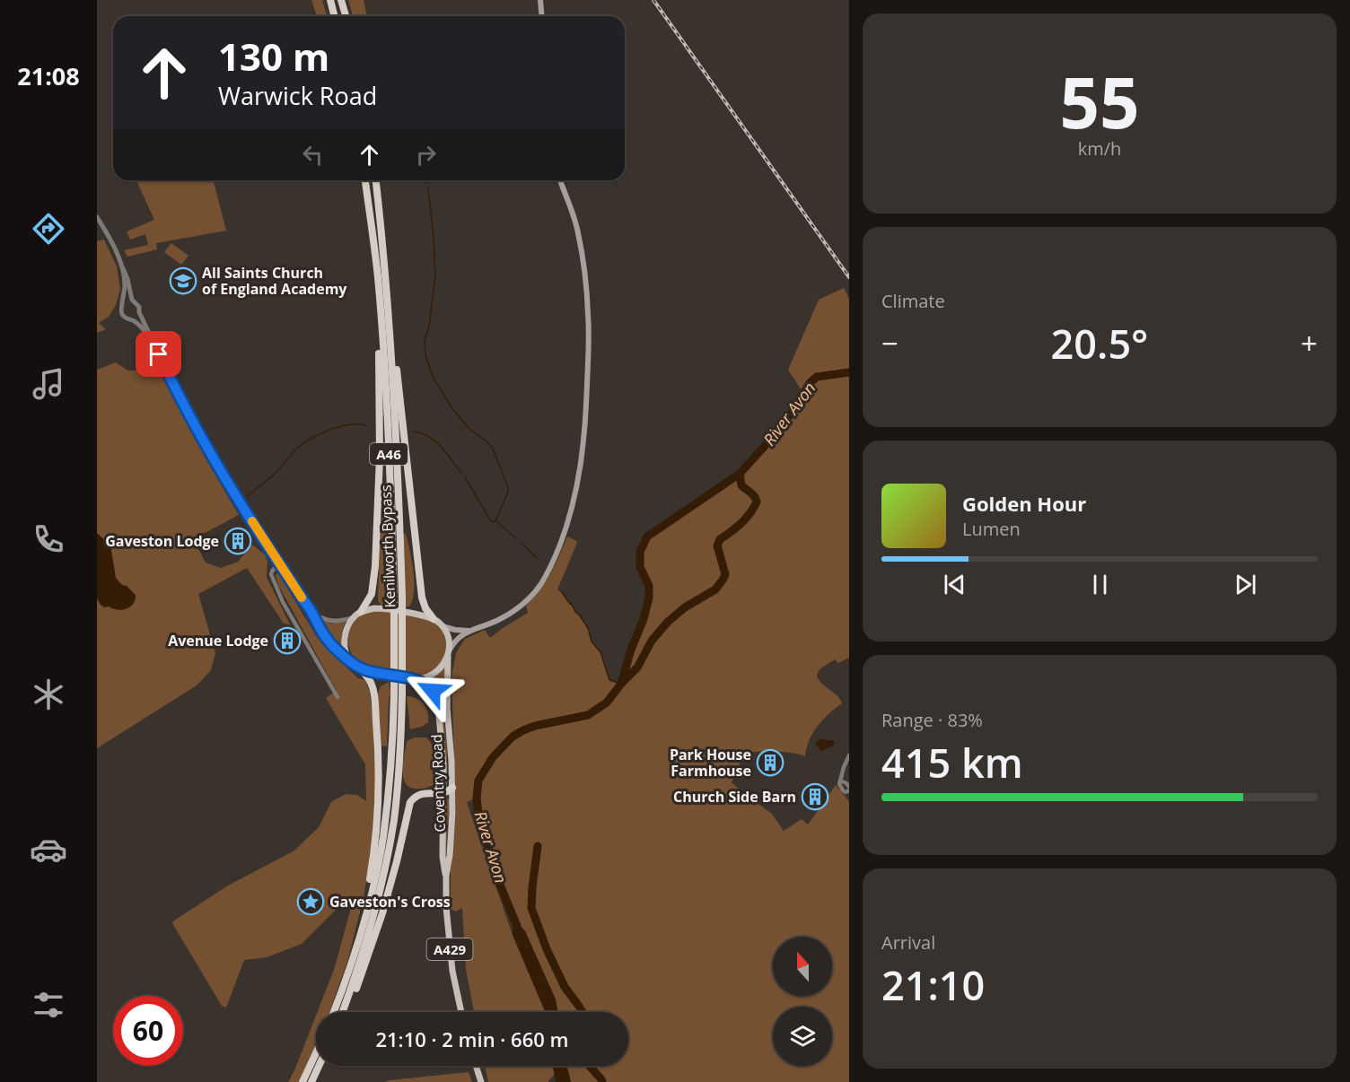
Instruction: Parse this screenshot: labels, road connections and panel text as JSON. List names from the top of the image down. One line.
{"streets":{"highway":["A46","Kenilworth Bypass"],"main road":["Coventry Road","A429"]},"crossings":[["A46","Kenilworth Bypass"],["A46","Coventry Road"]],"water":["River Avon"],"places":{"school or university":["All Saints Church of England Academy"],"building":["Gaveston Lodge","Avenue Lodge","Park House Farmhouse","Church Side Barn"],"place":["Gaveston's Cross"]},"north":"top","page":{"tabs":"21:08","tile":[["55","km/h"],"Climate",["Range · 83%","415 km"],["Arrival","21:10"]],"turn":["130 m","Warwick Road"],"heat":["−","20.5°","+"],"song":["Golden Hour","Lumen"],"limit":"60","trip":"21:10 · 2 min · 660 m"}}
